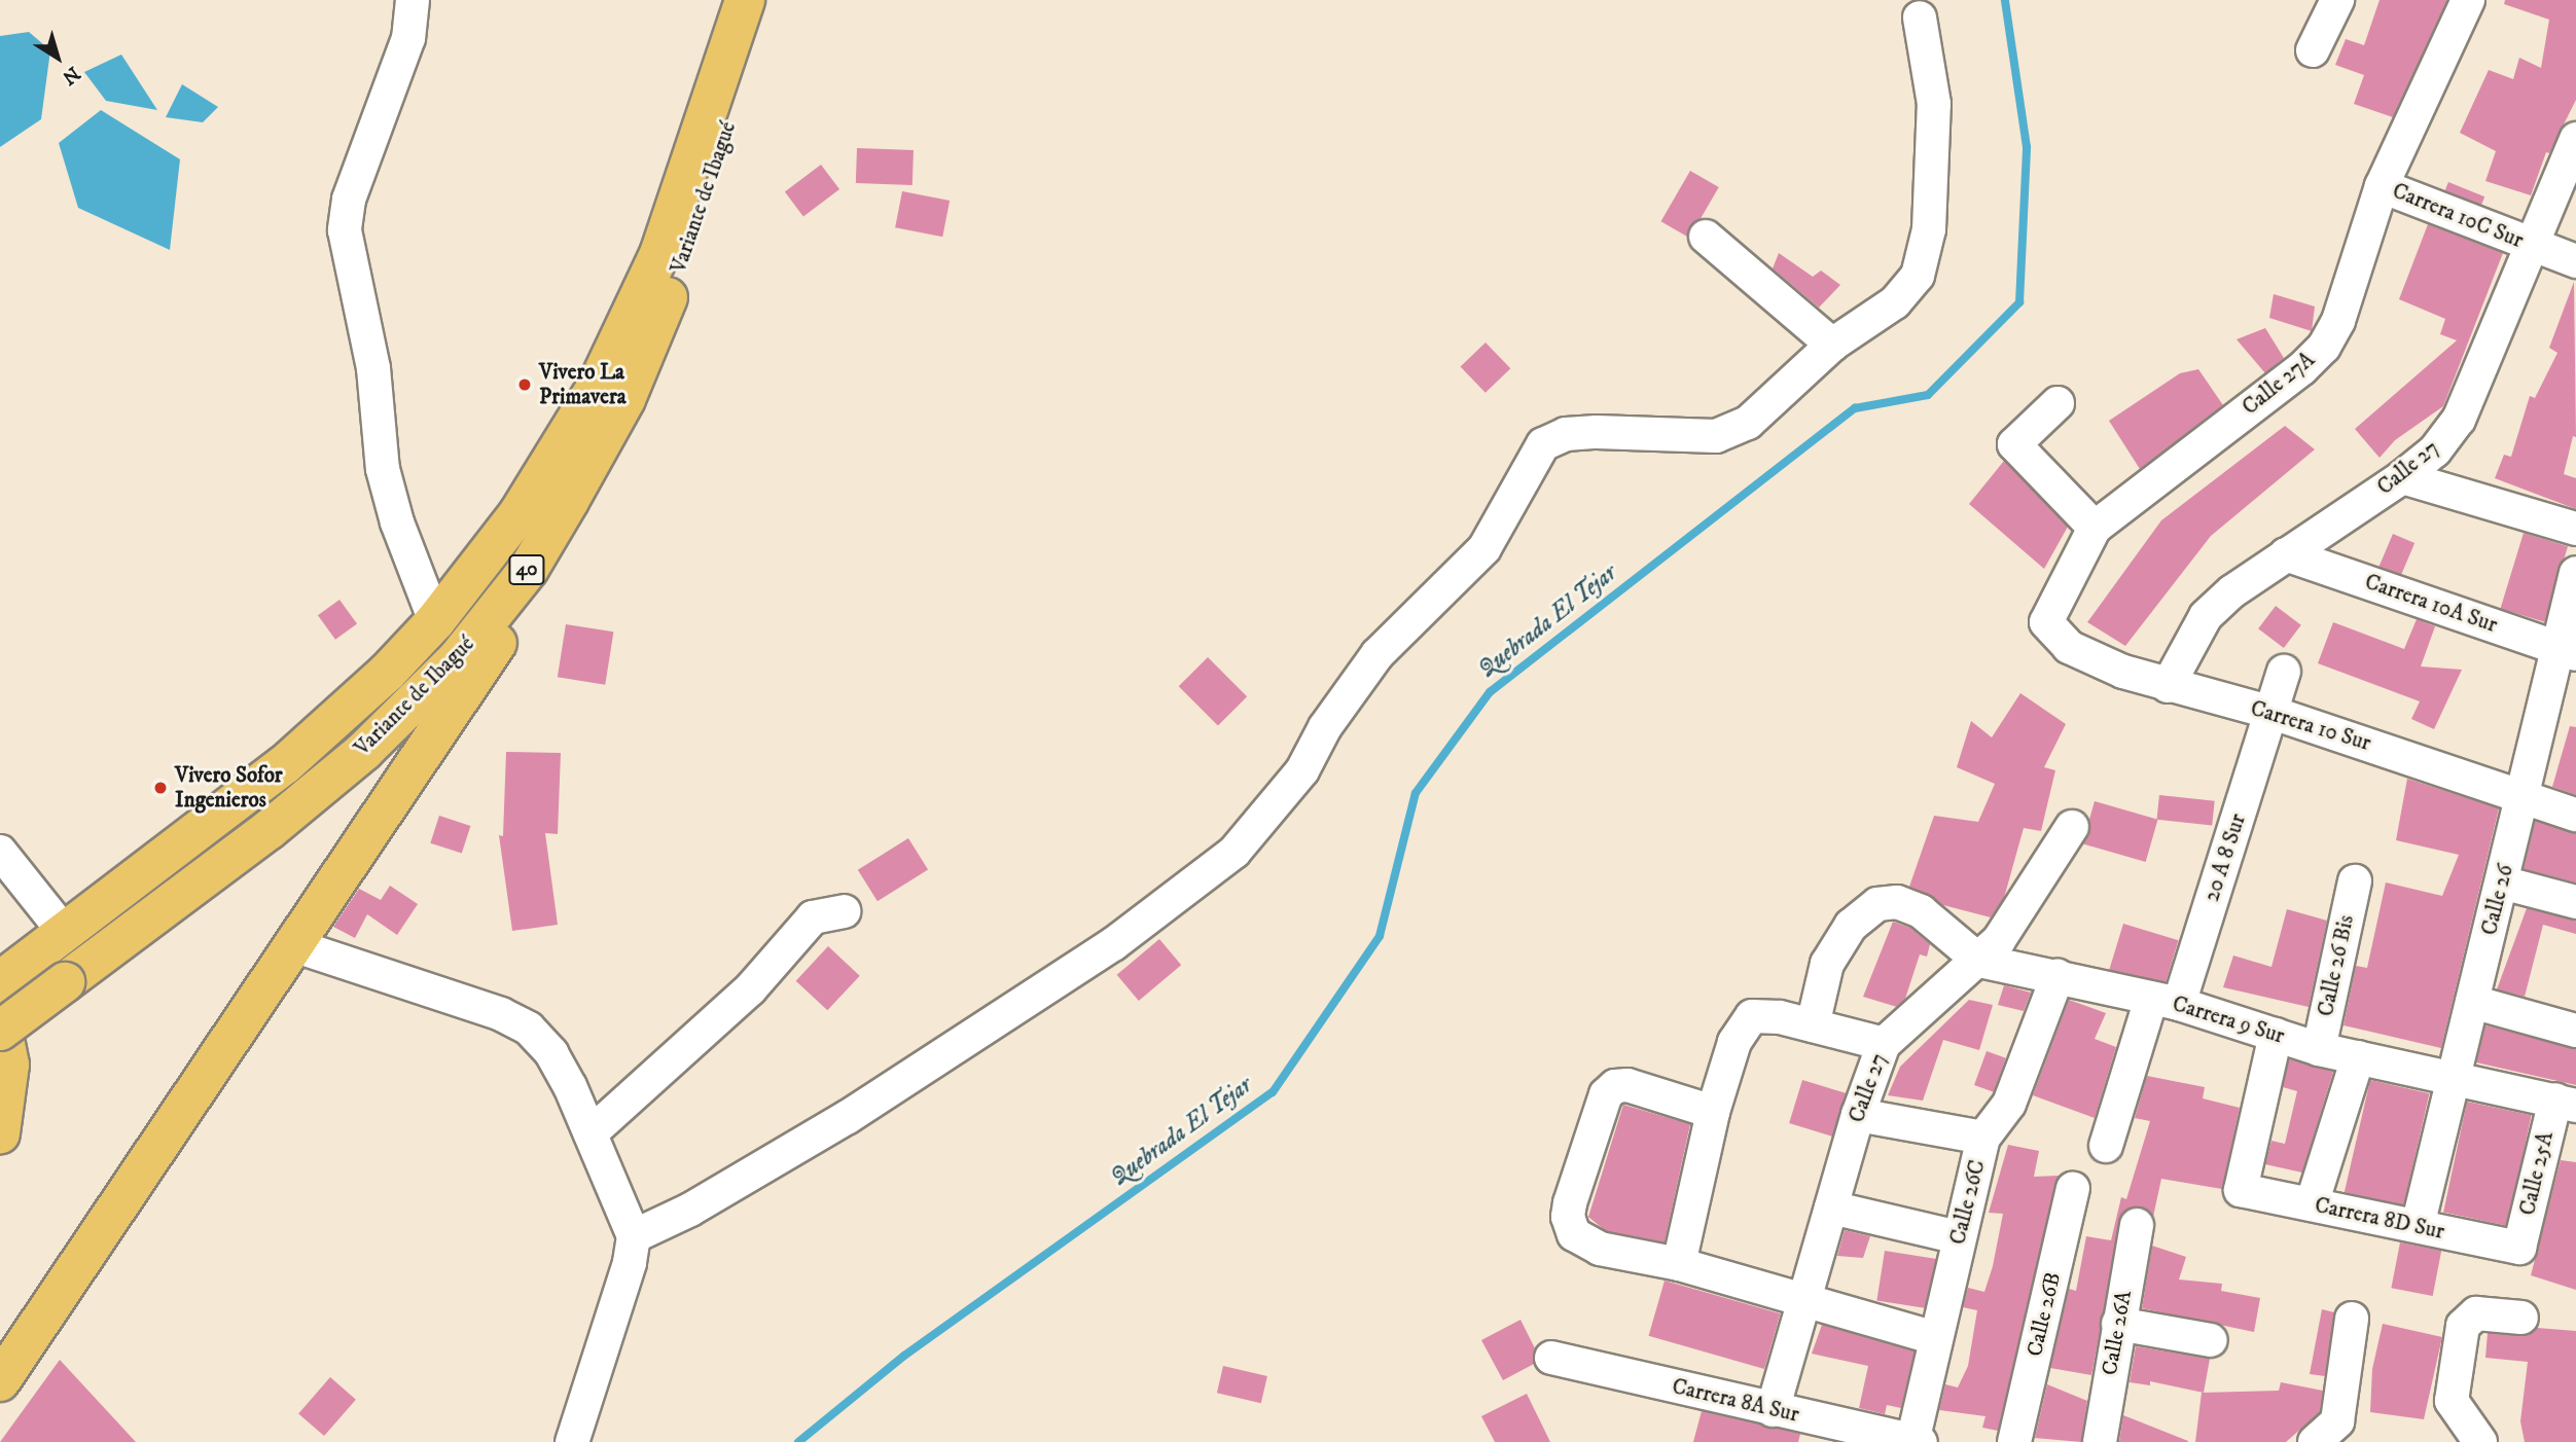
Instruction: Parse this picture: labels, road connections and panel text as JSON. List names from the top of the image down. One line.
{"streets":{"main road":["Variante de Ibagué","40"],"street":["Carrera 10C Sur","Calle 27A","Calle 27","Carrera 10A Sur","Carrera 10 Sur","20 A 8 Sur","Calle 26","Calle 26 Bis","Carrera 9 Sur","Calle 25A","Calle 26C","Carrera 8D Sur","Calle 26B","Calle 26A","Carrera 8A Sur"]},"crossings":[["Carrera 10C Sur","Calle 27A"],["Carrera 10C Sur","Calle 27"],["Calle 27A","Carrera 10 Sur"],["Calle 27","Carrera 10A Sur"],["Calle 27","Carrera 10 Sur"],["Calle 27","Carrera 9 Sur"],["Calle 27","Carrera 8A Sur"],["Carrera 10A Sur","Calle 26"],["Carrera 10 Sur","20 A 8 Sur"],["Carrera 10 Sur","Calle 26"],["20 A 8 Sur","Carrera 9 Sur"],["Calle 26","Carrera 9 Sur"],["Calle 26","Carrera 8D Sur"],["Calle 26 Bis","Carrera 9 Sur"],["Carrera 9 Sur","Calle 25A"],["Carrera 9 Sur","Calle 26C"],["Carrera 9 Sur","Carrera 8D Sur"],["Calle 25A","Carrera 8D Sur"],["Calle 26C","Carrera 8A Sur"]],"water":["Quebrada El Tejar"],"places":["Vivero La Primavera","Vivero Sofor Ingenieros"],"north":"bottom right"}
